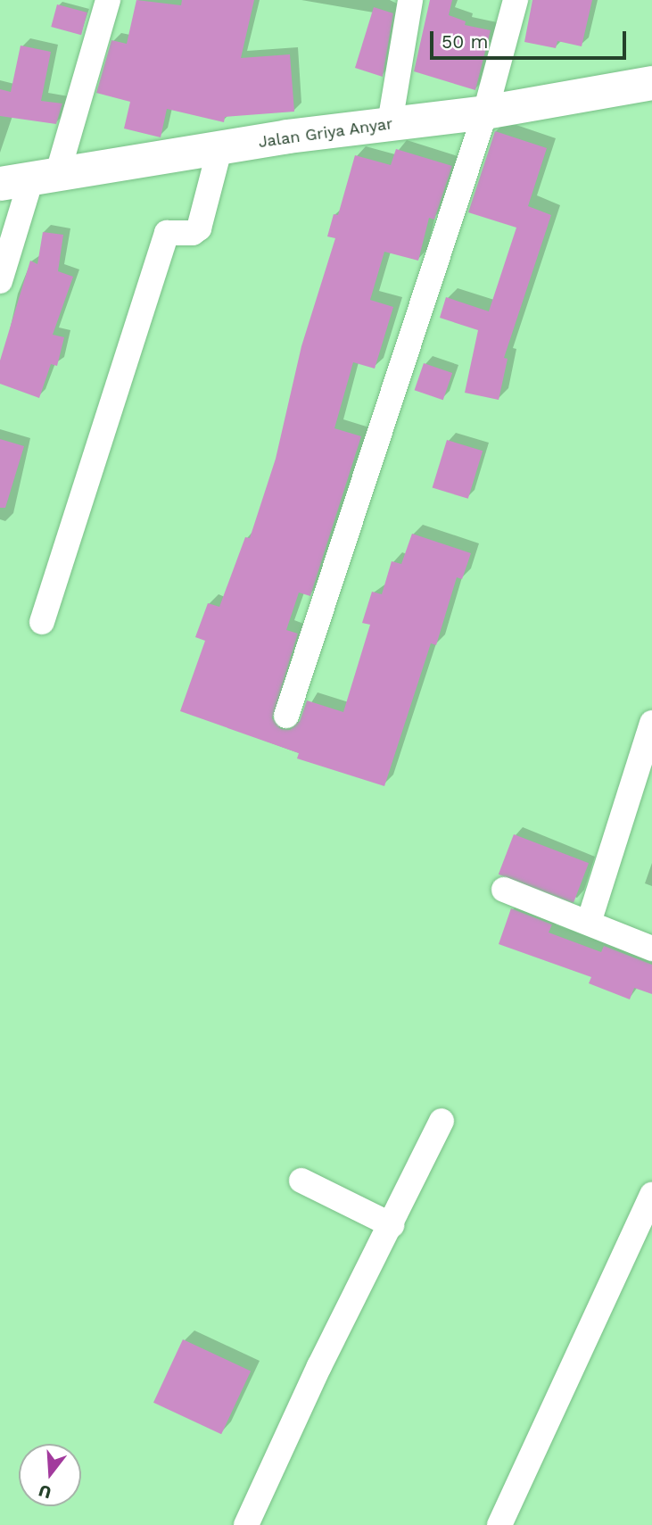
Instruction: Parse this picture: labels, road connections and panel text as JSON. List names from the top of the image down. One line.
{"streets":{"street":["Jalan Griya Anyar"]},"scale_bar":"50 m","north":"bottom"}
